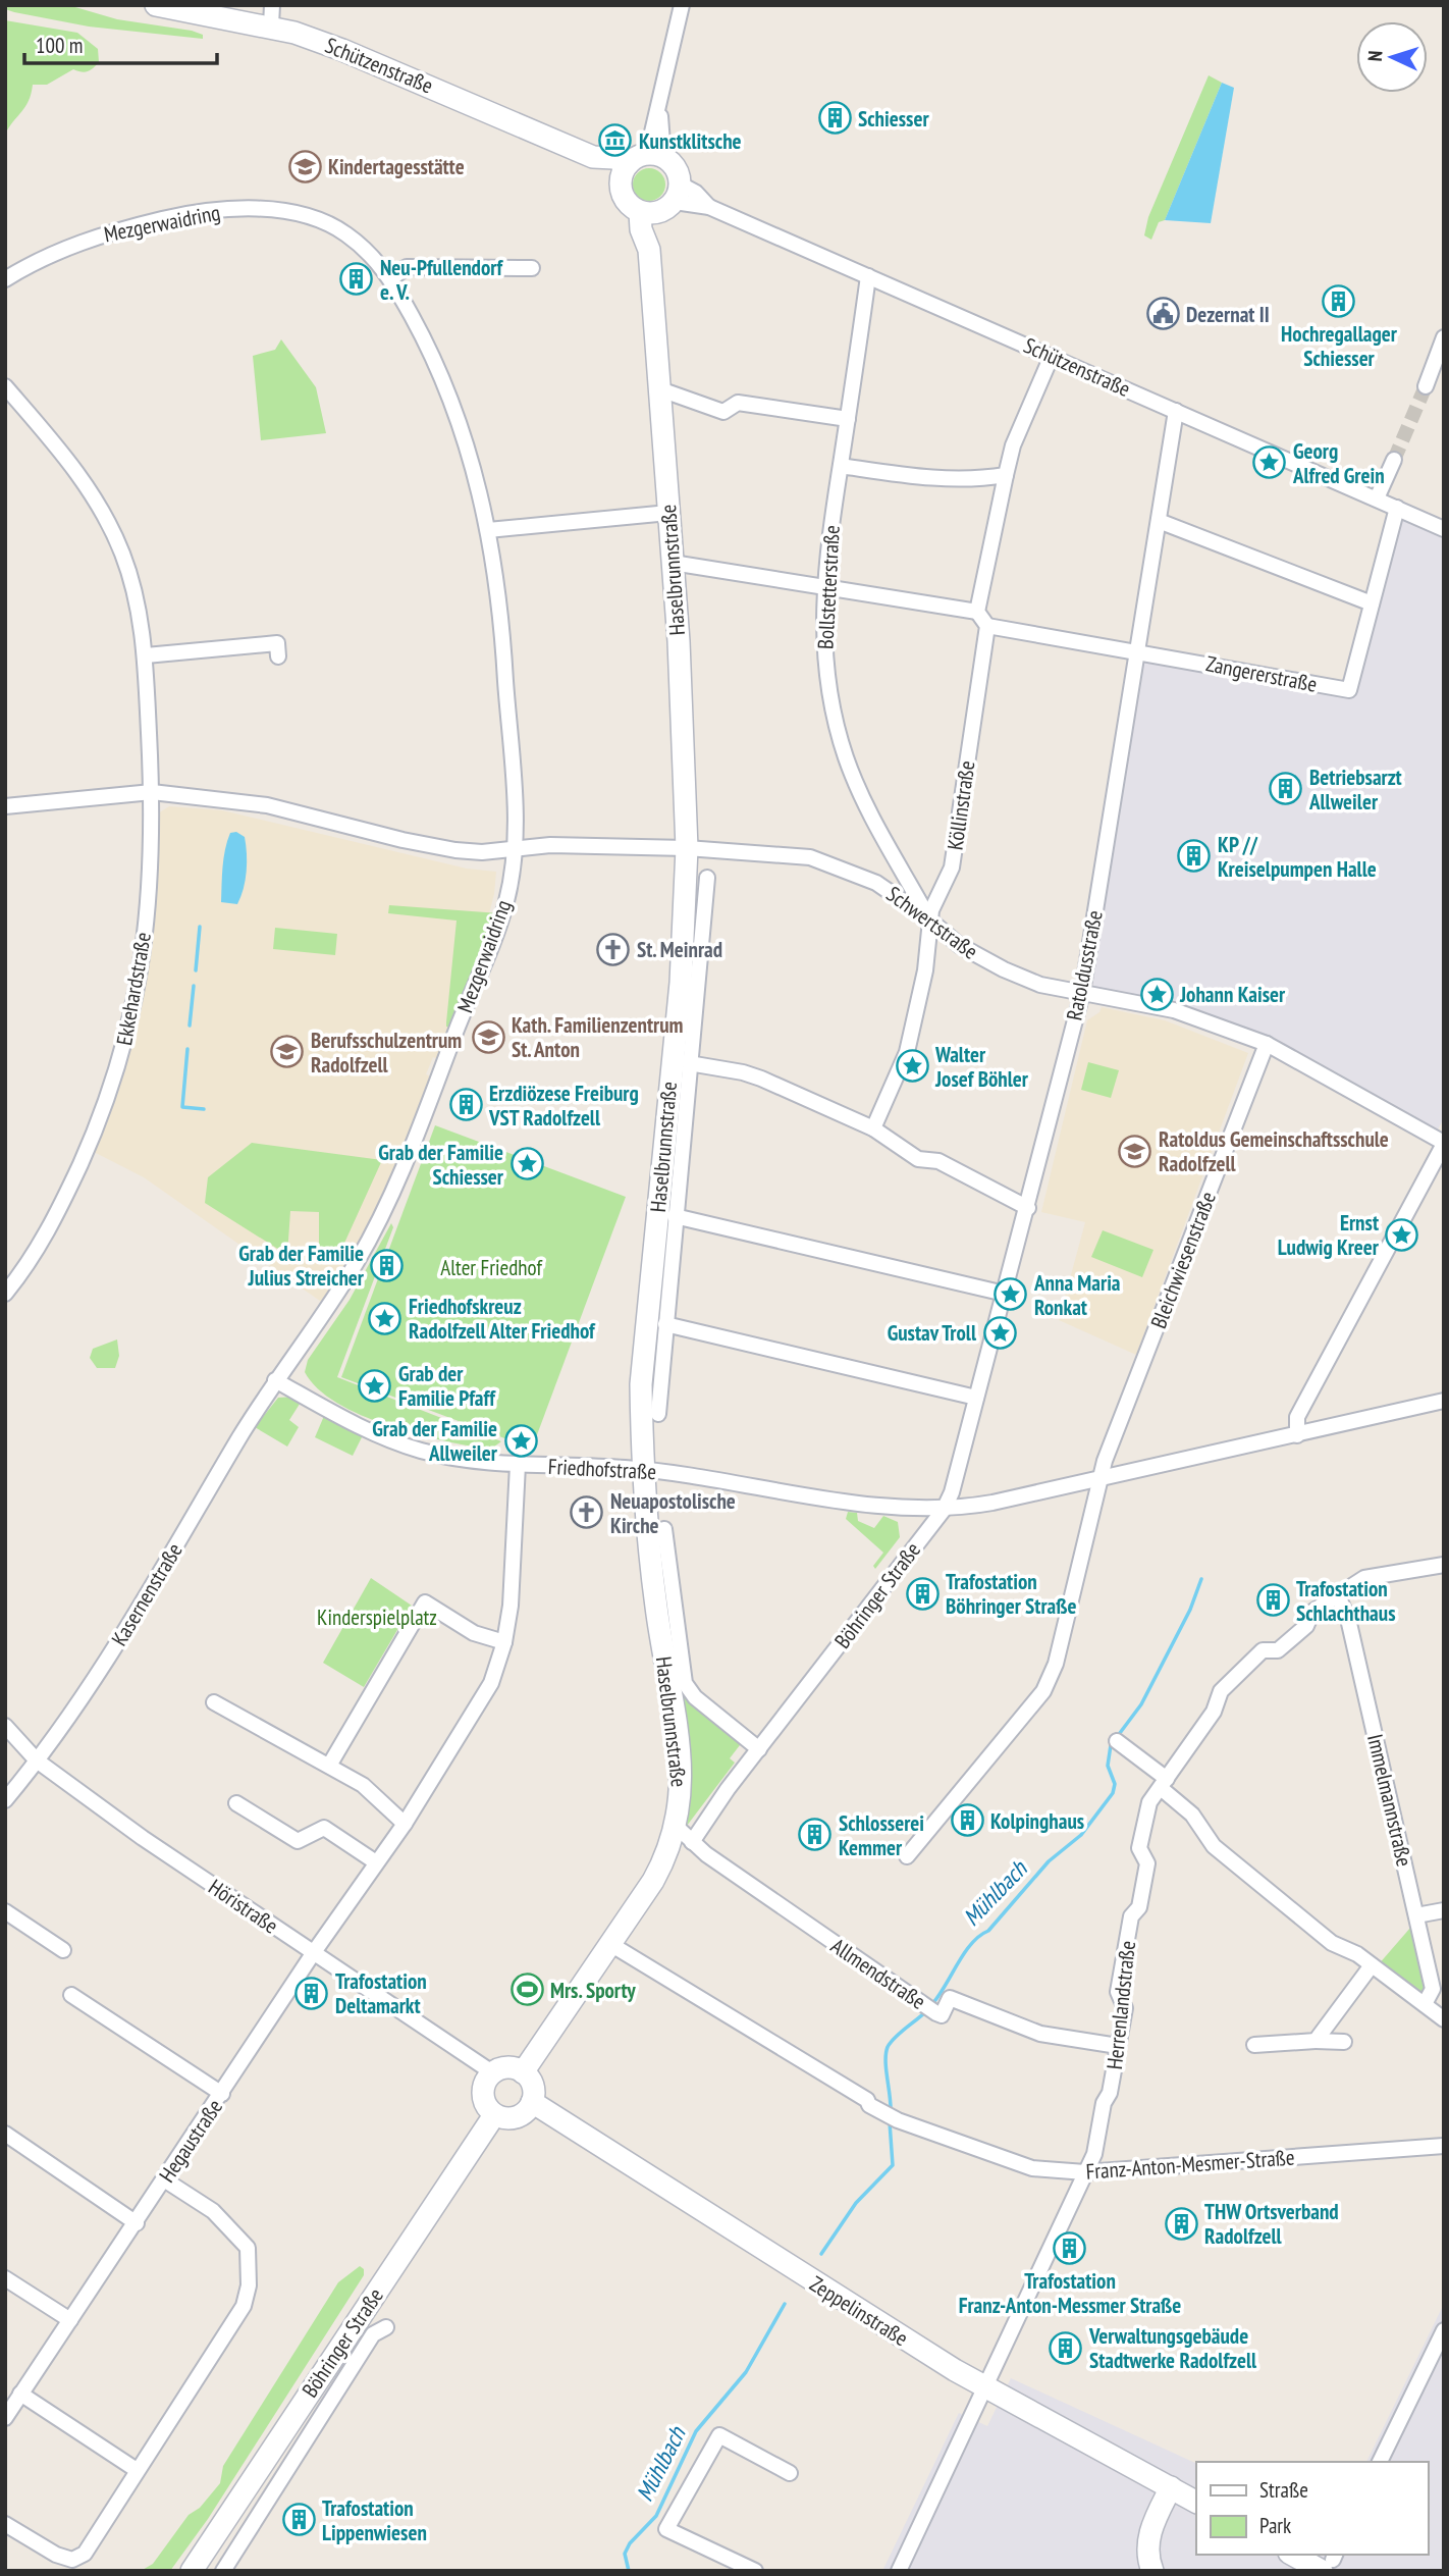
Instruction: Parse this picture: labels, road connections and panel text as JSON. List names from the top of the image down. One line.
{"streets":{"main road":["Schützenstraße","Haselbrunnstraße","Böhringer Straße","Zeppelinstraße"],"street":["Mezgerwaidring","Bollstetterstraße","Zangererstraße","Köllinstraße","Schwertstraße","Ratoldusstraße","Ekkehardstraße","Bleichwiesenstraße","Friedhofstraße","Kasernenstraße","Immelmannstraße","Höristraße","Allmendstraße","Herrenlandstraße","Hegaustraße","Franz-Anton-Mesmer-Straße"]},"crossings":[["Schützenstraße","Haselbrunnstraße"],["Schützenstraße","Bollstetterstraße"],["Schützenstraße","Zangererstraße"],["Schützenstraße","Ratoldusstraße"],["Mezgerwaidring","Schwertstraße"],["Mezgerwaidring","Friedhofstraße"],["Mezgerwaidring","Kasernenstraße"],["Haselbrunnstraße","Schwertstraße"],["Haselbrunnstraße","Friedhofstraße"],["Haselbrunnstraße","Böhringer Straße"],["Bollstetterstraße","Köllinstraße"],["Bollstetterstraße","Schwertstraße"],["Zangererstraße","Köllinstraße"],["Zangererstraße","Ratoldusstraße"],["Köllinstraße","Schwertstraße"],["Schwertstraße","Ratoldusstraße"],["Schwertstraße","Ekkehardstraße"],["Schwertstraße","Bleichwiesenstraße"],["Ratoldusstraße","Friedhofstraße"],["Ratoldusstraße","Böhringer Straße"],["Friedhofstraße","Kasernenstraße"],["Friedhofstraße","Böhringer Straße"],["Friedhofstraße","Hegaustraße"],["Kasernenstraße","Höristraße"],["Böhringer Straße","Höristraße"],["Böhringer Straße","Allmendstraße"],["Böhringer Straße","Zeppelinstraße"],["Immelmannstraße","Herrenlandstraße"],["Höristraße","Hegaustraße"],["Höristraße","Zeppelinstraße"],["Allmendstraße","Herrenlandstraße"],["Herrenlandstraße","Franz-Anton-Mesmer-Straße"],["Herrenlandstraße","Zeppelinstraße"]],"water":["Mühlbach"],"parks":["Alter Friedhof","Kinderspielplatz"],"places":{"building":["Schiesser","Neu-Pfullendorf e. V.","Hochregallager Schiesser","Betriebsarzt Allweiler","KP // Kreiselpumpen Halle","Erzdiözese Freiburg VST Radolfzell","Grab der Familie Julius Streicher","Trafostation Böhringer Straße","Trafostation Schlachthaus","Kolpinghaus","Schlosserei Kemmer","Trafostation Deltamarkt","THW Ortsverband Radolfzell","Trafostation Franz-Anton-Messmer Straße","Verwaltungsgebäude Stadtwerke Radolfzell","Trafostation Lippenwiesen"],"museum":["Kunstklitsche"],"school or university":["Kindertagesstätte","Kath. Familienzentrum St. Anton","Berufsschulzentrum Radolfzell","Ratoldus Gemeinschaftsschule Radolfzell"],"public building":["Dezernat II"],"place":["Georg Alfred Grein","Johann Kaiser","Walter Josef Böhler","Grab der Familie Schiesser","Ernst Ludwig Kreer","Anna Maria Ronkat","Friedhofskreuz Radolfzell Alter Friedhof","Gustav Troll","Grab der Familie Pfaff","Grab der Familie Allweiler"],"church":["St. Meinrad","Neuapostolische Kirche"],"sports":["Mrs. Sporty"]},"legend":["Straße","Park"],"scale_bar":"100 m","north":"left"}
